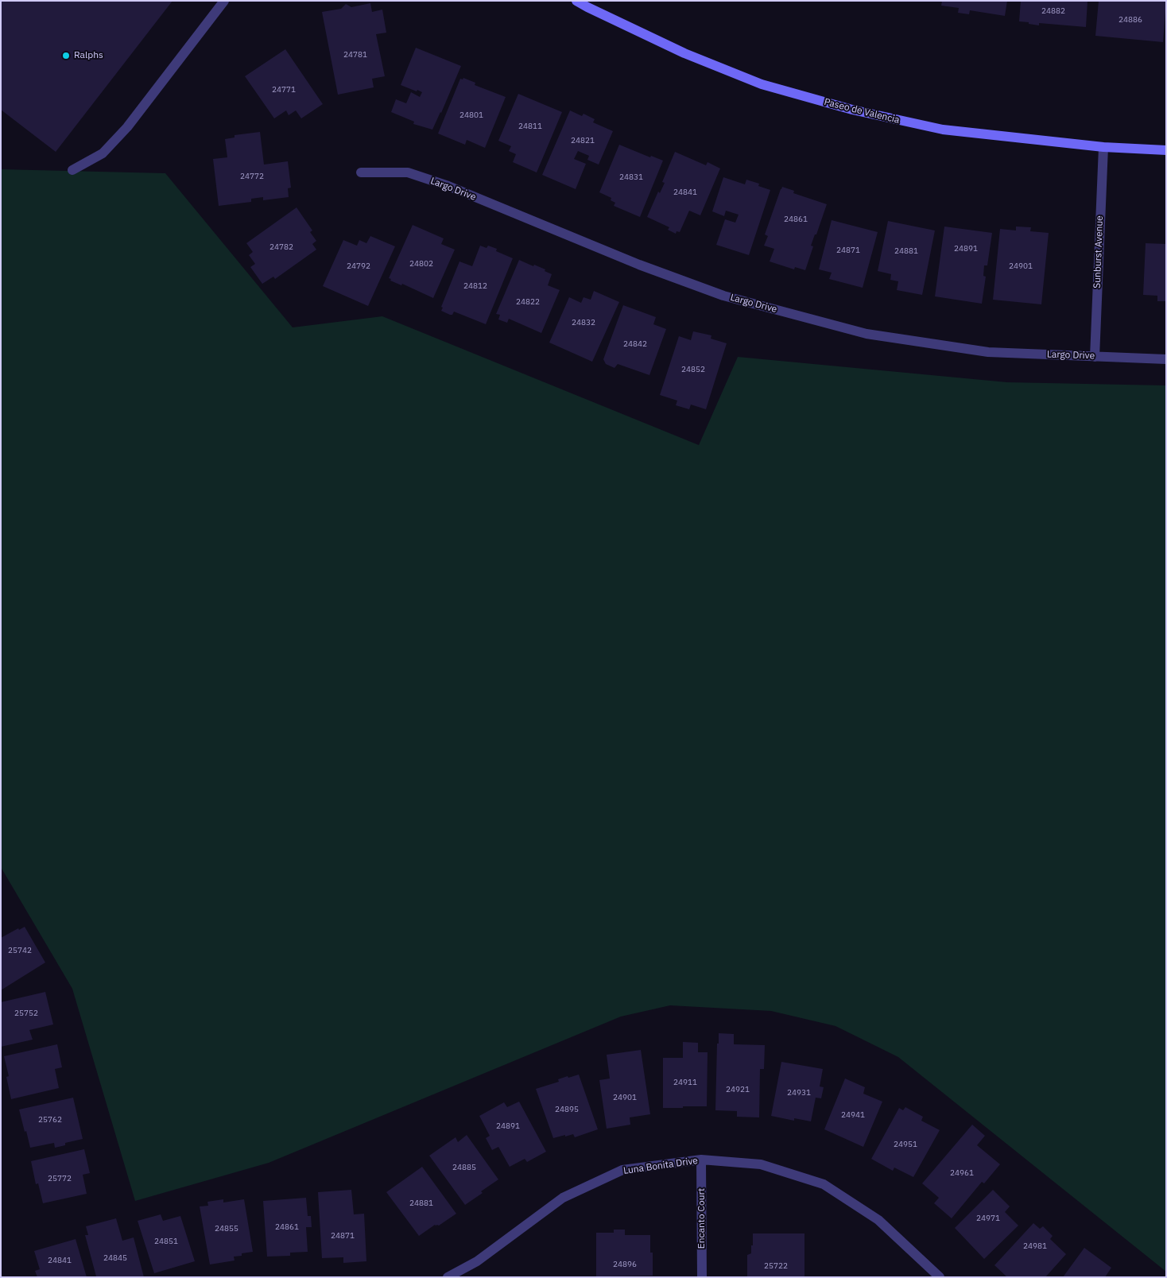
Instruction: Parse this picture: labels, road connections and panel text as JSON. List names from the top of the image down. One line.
{"streets":{"main road":["Paseo de Valencia"],"street":["Largo Drive","Sunburst Avenue","Luna Bonita Drive","Encanto Court"]},"crossings":[["Paseo de Valencia","Sunburst Avenue"],["Largo Drive","Sunburst Avenue"],["Luna Bonita Drive","Encanto Court"]],"places":["Ralphs"],"house_numbers":["24882","24886","24781","24771","24801","24811","24821","24772","24831","24841","24861","24782","24891","24871","24881","24802","24792","24901","24812","24822","24832","24842","24852","25742","25752","24911","24921","24931","24901","24895","24941","25762","24891","24951","24885","24961","25772","24881","24971","24861","24855","24871","24851","24981","24845","24841","24896","25722"]}
